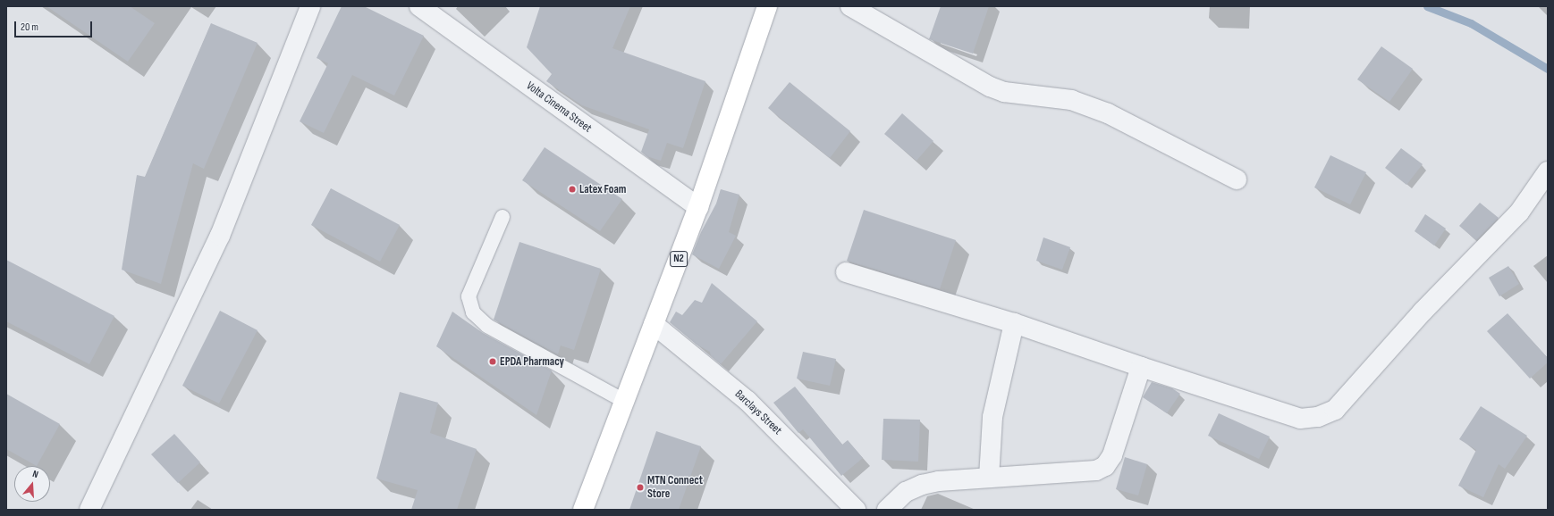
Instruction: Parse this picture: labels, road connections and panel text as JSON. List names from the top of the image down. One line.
{"streets":{"highway":["N2"],"street":["Volta Cinema Street","Barclays Street"]},"crossings":[["Volta Cinema Street","N2"],["N2","Barclays Street"]],"places":["Latex Foam","EPDA Pharmacy","MTN Connect Store"],"scale_bar":"20 m","north":"top"}
